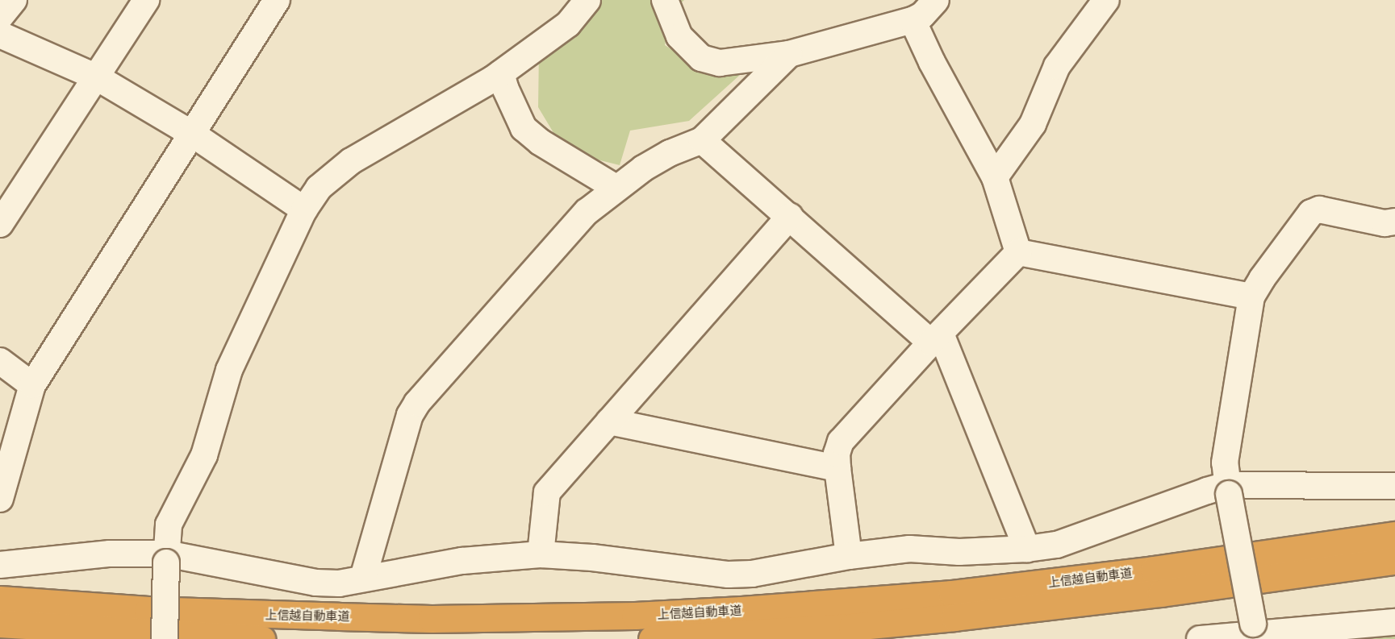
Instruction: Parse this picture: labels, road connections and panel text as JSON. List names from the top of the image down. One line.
{"streets":{"highway":["上信越自動車道"]}}
